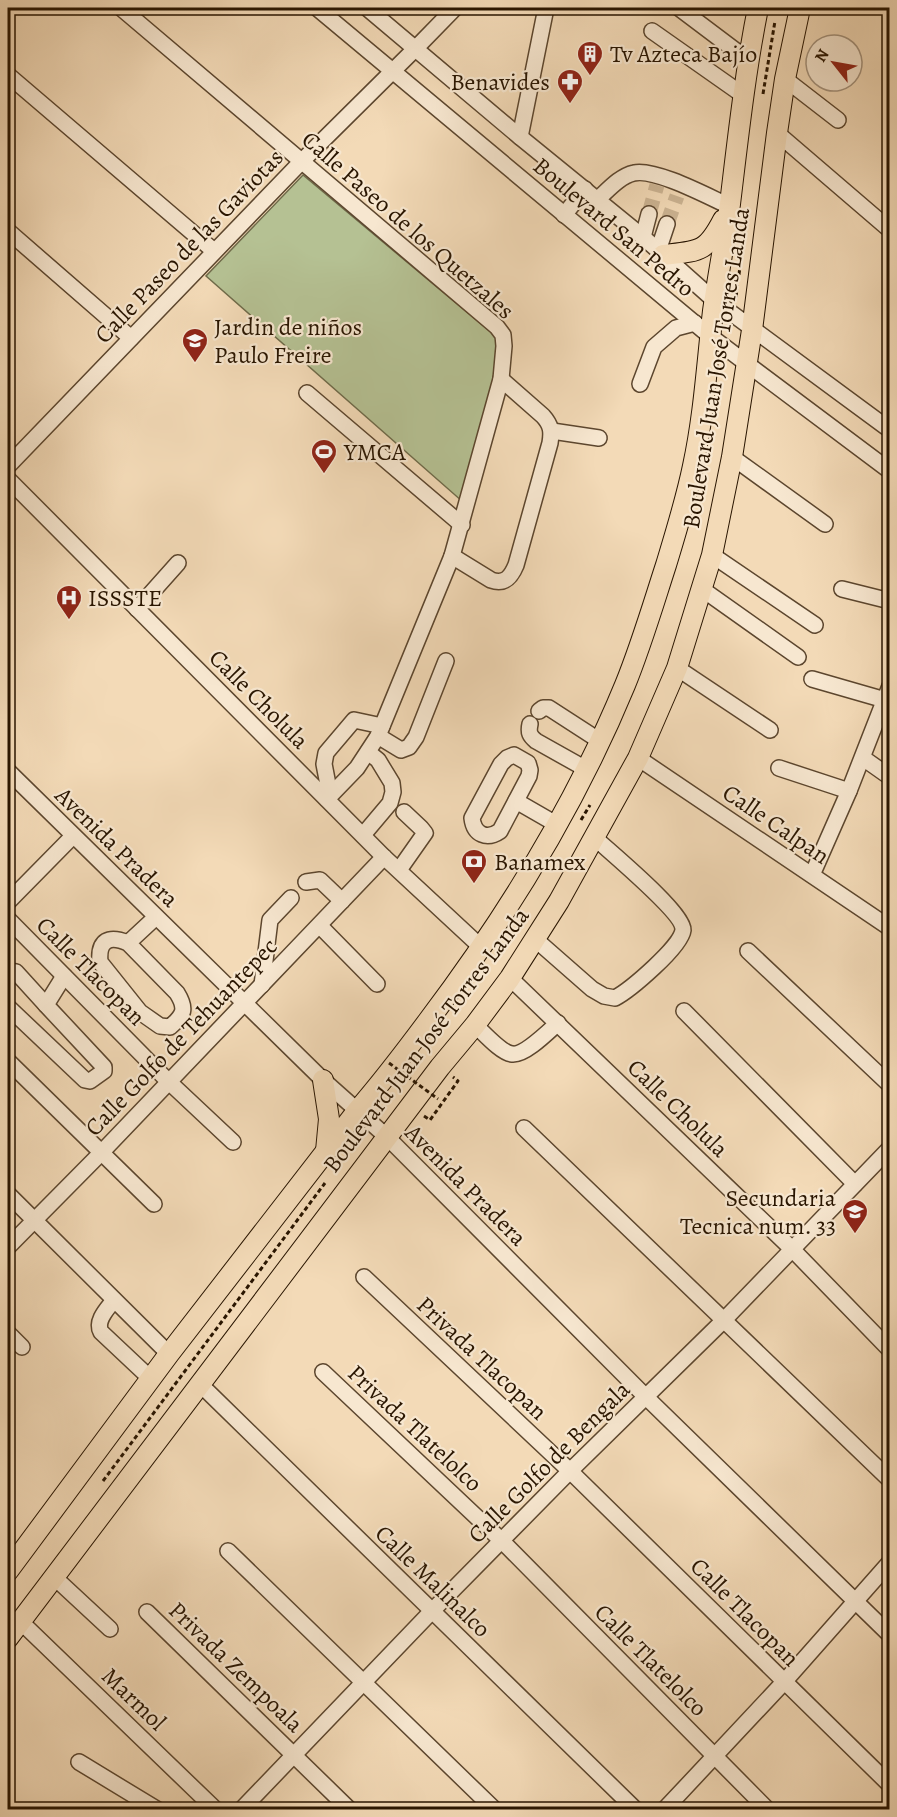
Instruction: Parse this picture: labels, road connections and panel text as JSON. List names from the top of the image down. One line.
{"streets":{"main road":["Boulevard Juan José Torres Landa"],"street":["Calle Paseo de los Quetzales","Boulevard San Pedro","Calle Paseo de las Gaviotas","Calle Cholula","Calle Calpan","Avenida Pradera","Calle Tlacopan","Calle Golfo de Tehuantepec","Privada Tlacopan","Privada Tlatelolco","Calle Golfo de Bengala","Calle Malinalco","Calle Tlatelolco","Privada Zempoala","Marmol"]},"crossings":[["Calle Paseo de los Quetzales","Calle Paseo de las Gaviotas"],["Calle Paseo de los Quetzales","Calle Cholula"],["Boulevard San Pedro","Calle Paseo de las Gaviotas"],["Boulevard San Pedro","Boulevard Juan José Torres Landa"],["Boulevard Juan José Torres Landa","Calle Cholula"],["Boulevard Juan José Torres Landa","Calle Calpan"],["Boulevard Juan José Torres Landa","Avenida Pradera"],["Boulevard Juan José Torres Landa","Calle Malinalco"],["Boulevard Juan José Torres Landa","Marmol"],["Calle Cholula","Calle Golfo de Tehuantepec"],["Calle Cholula","Calle Golfo de Bengala"],["Avenida Pradera","Calle Golfo de Tehuantepec"],["Avenida Pradera","Calle Golfo de Bengala"],["Calle Tlacopan","Calle Golfo de Tehuantepec"],["Calle Tlacopan","Privada Tlacopan"],["Calle Tlacopan","Calle Golfo de Bengala"],["Privada Tlacopan","Calle Golfo de Bengala"],["Privada Tlatelolco","Calle Golfo de Bengala"],["Privada Tlatelolco","Calle Tlatelolco"],["Calle Golfo de Bengala","Calle Malinalco"],["Calle Golfo de Bengala","Calle Tlatelolco"],["Calle Golfo de Bengala","Privada Zempoala"]],"places":{"building":["Tv Azteca Bajío"],"pharmacy":["Benavides"],"school or university":["Jardin de niños Paulo Freire","Secundaria Tecnica num. 33"],"sports":["YMCA"],"hospital":["ISSSTE"],"bank":["Banamex"]},"north":"top left"}
